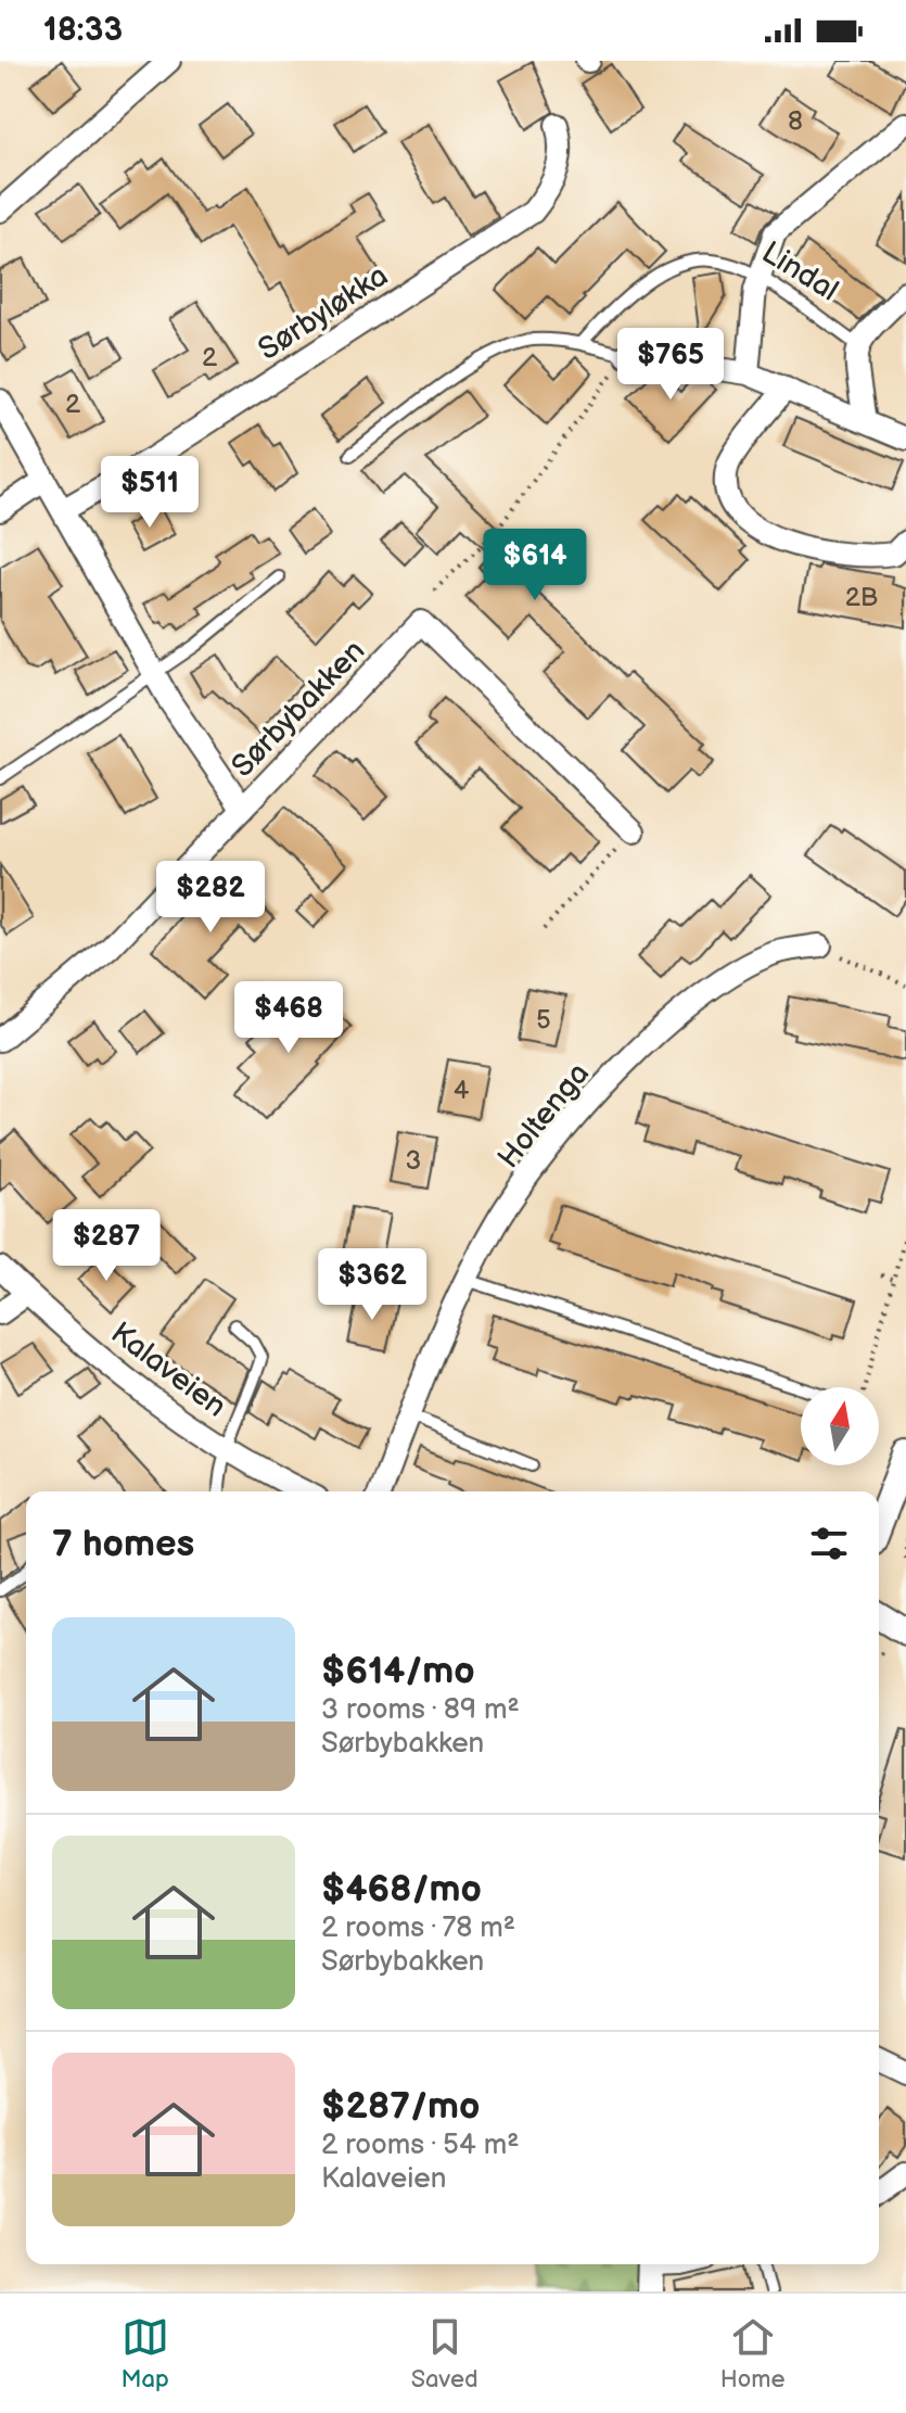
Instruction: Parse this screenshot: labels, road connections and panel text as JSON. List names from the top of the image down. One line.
{"streets":{"street":["Lindal","Sørbyløkka","Sørbybakken","Holtenga","Kalaveien"]},"house_numbers":["8","2","2","2B","5","4","3"],"north":"top","page":{"status":"18:33","price":["$765","$511","$614","$282","$468","$287","$362"],"heading":"7 homes","list":[{"name":"$614/mo","note":"3 rooms · 89 m² · Sørbybakken"},{"name":"$468/mo","note":"2 rooms · 78 m² · Sørbybakken"},{"name":"$287/mo","note":"2 rooms · 54 m² · Kalaveien"}],"tabs":["Map","Saved","Home"]}}
